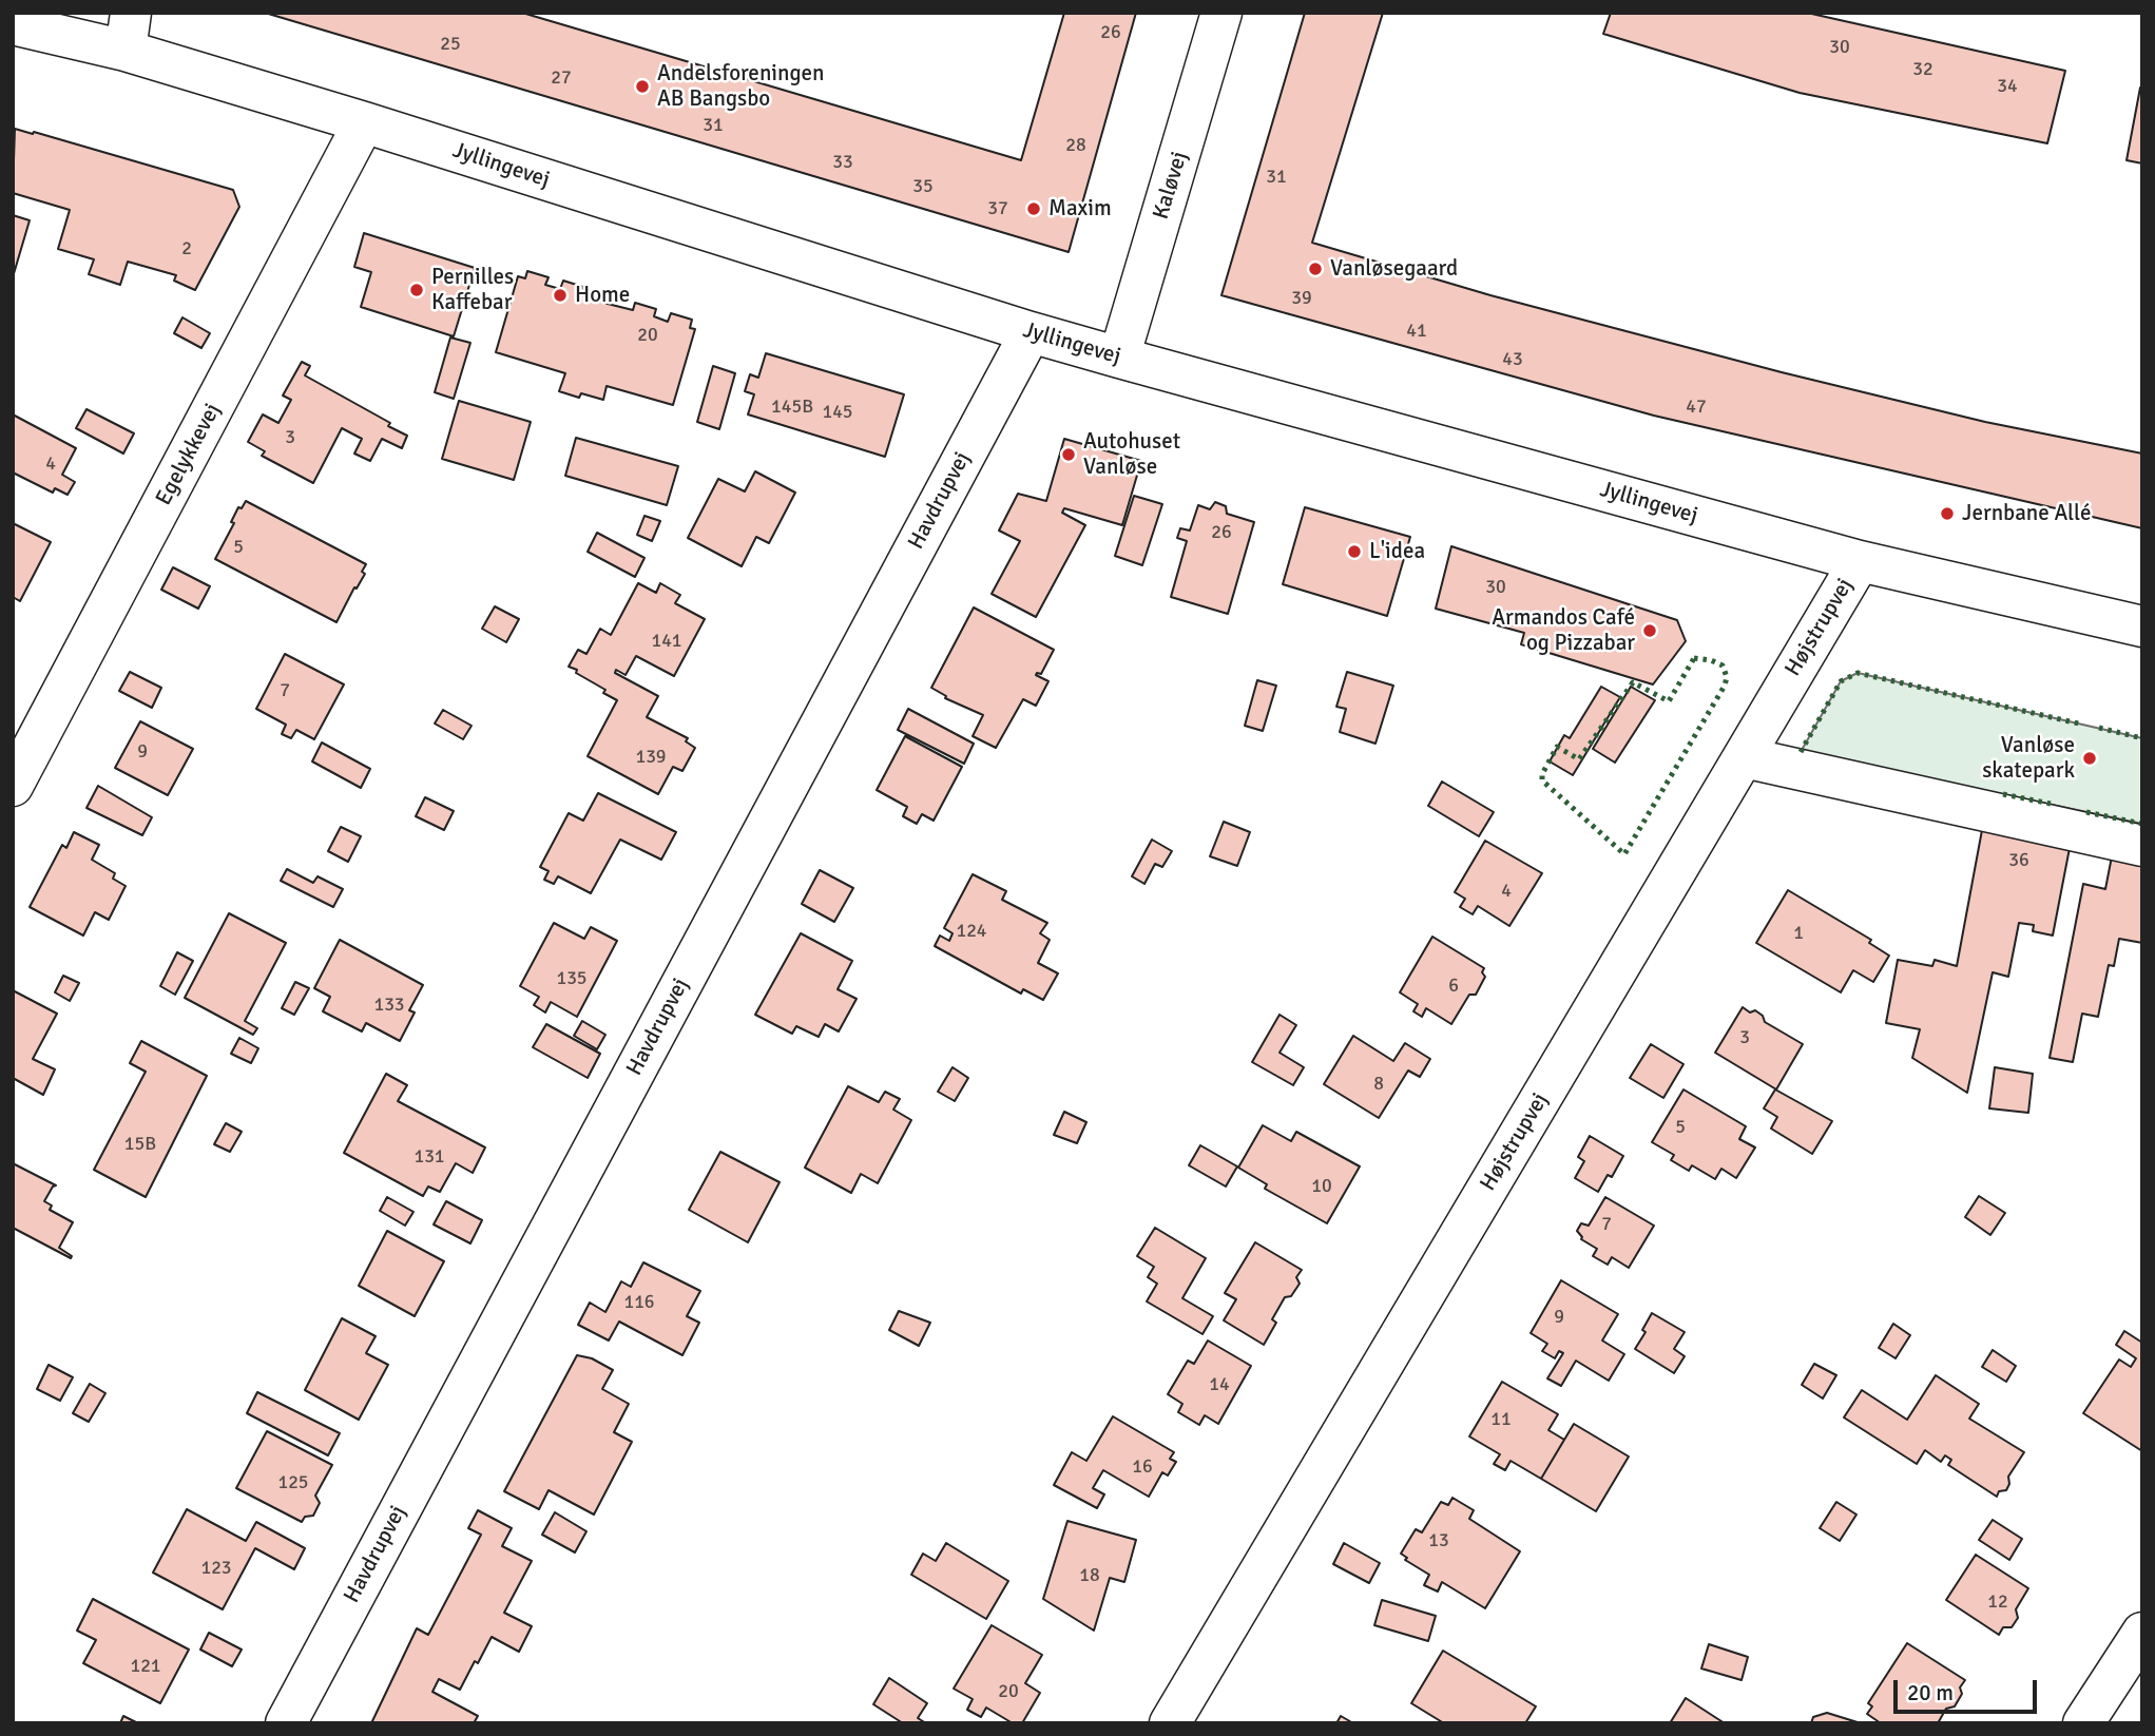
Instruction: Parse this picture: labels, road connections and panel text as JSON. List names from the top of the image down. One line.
{"streets":{"street":["Jyllingevej","Kaløvej","Egelykkevej","Havdrupvej","Højstrupvej"]},"crossings":[["Jyllingevej","Kaløvej"],["Jyllingevej","Egelykkevej"],["Jyllingevej","Havdrupvej"],["Jyllingevej","Højstrupvej"]],"places":["Andelsforeningen AB Bangsbo","Maxim","Vanløsegaard","Pernilles Kaffebar","Home","Autohuset Vanløse","Jernbane Allé","L'idea","Armandos Café og Pizzabar","Vanløse skatepark"],"house_numbers":["26","25","30","32","27","34","31","28","33","31","35","37","2","39","41","20","43","145B","47","145","3","4","26","5","30","141","7","9","139","36","4","124","1","135","6","133","3","8","5","15B","131","10","7","116","9","14","11","16","125","13","123","18","12","121","20"],"scale_bar":"20 m"}
